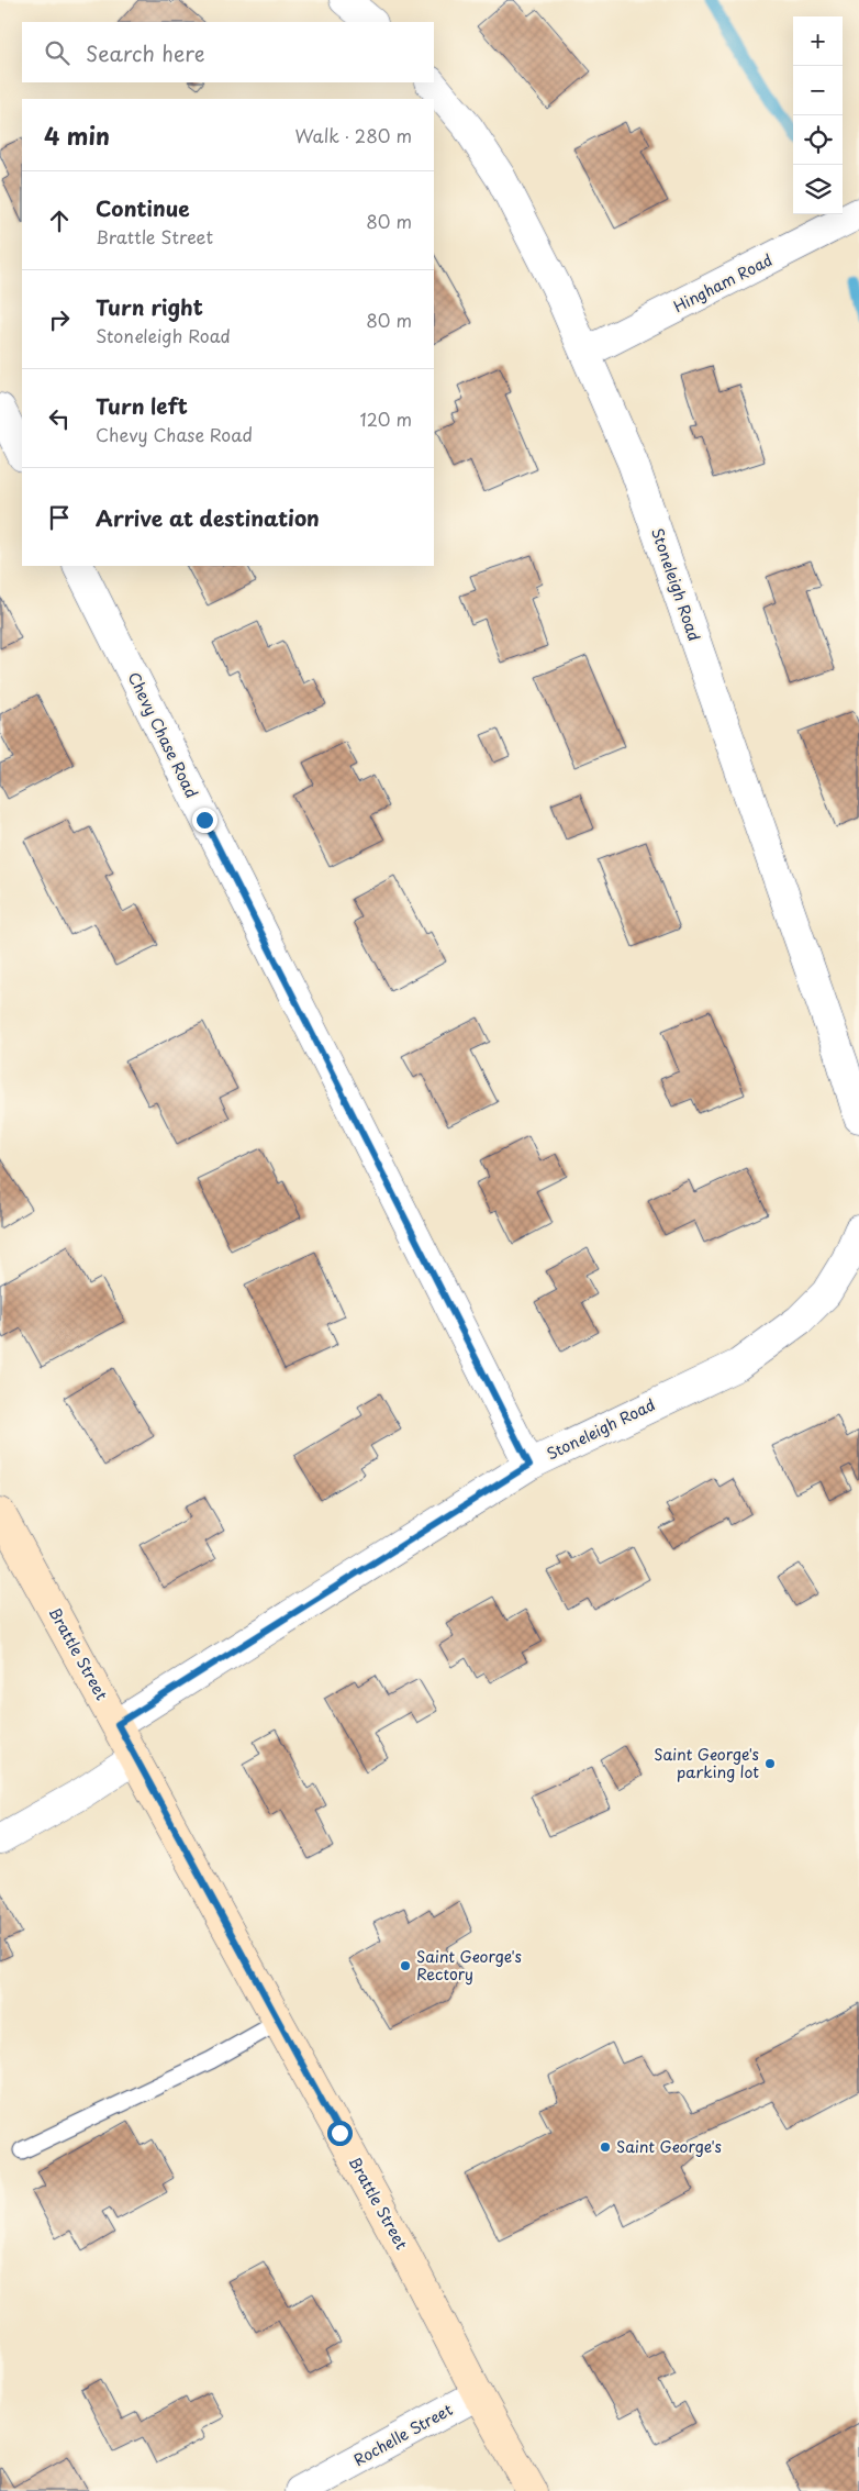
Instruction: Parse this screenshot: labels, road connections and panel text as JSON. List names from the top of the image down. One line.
{"streets":{"street":["Hingham Road","Stoneleigh Road","Chevy Chase Road","Brattle Street","Rochelle Street"]},"crossings":[["Hingham Road","Stoneleigh Road"],["Stoneleigh Road","Chevy Chase Road"],["Stoneleigh Road","Brattle Street"],["Brattle Street","Rochelle Street"]],"places":["Saint George's parking lot","Saint George's Rectory","Saint George's"],"page":{"map_buttons":["+","−"],"search":"Search here","heading":["4 min","Walk · 280 m"],"list":[["Continue","Brattle Street","80 m"],["Turn right","Stoneleigh Road","80 m"],["Turn left","Chevy Chase Road","120 m"],"Arrive at destination"]}}
